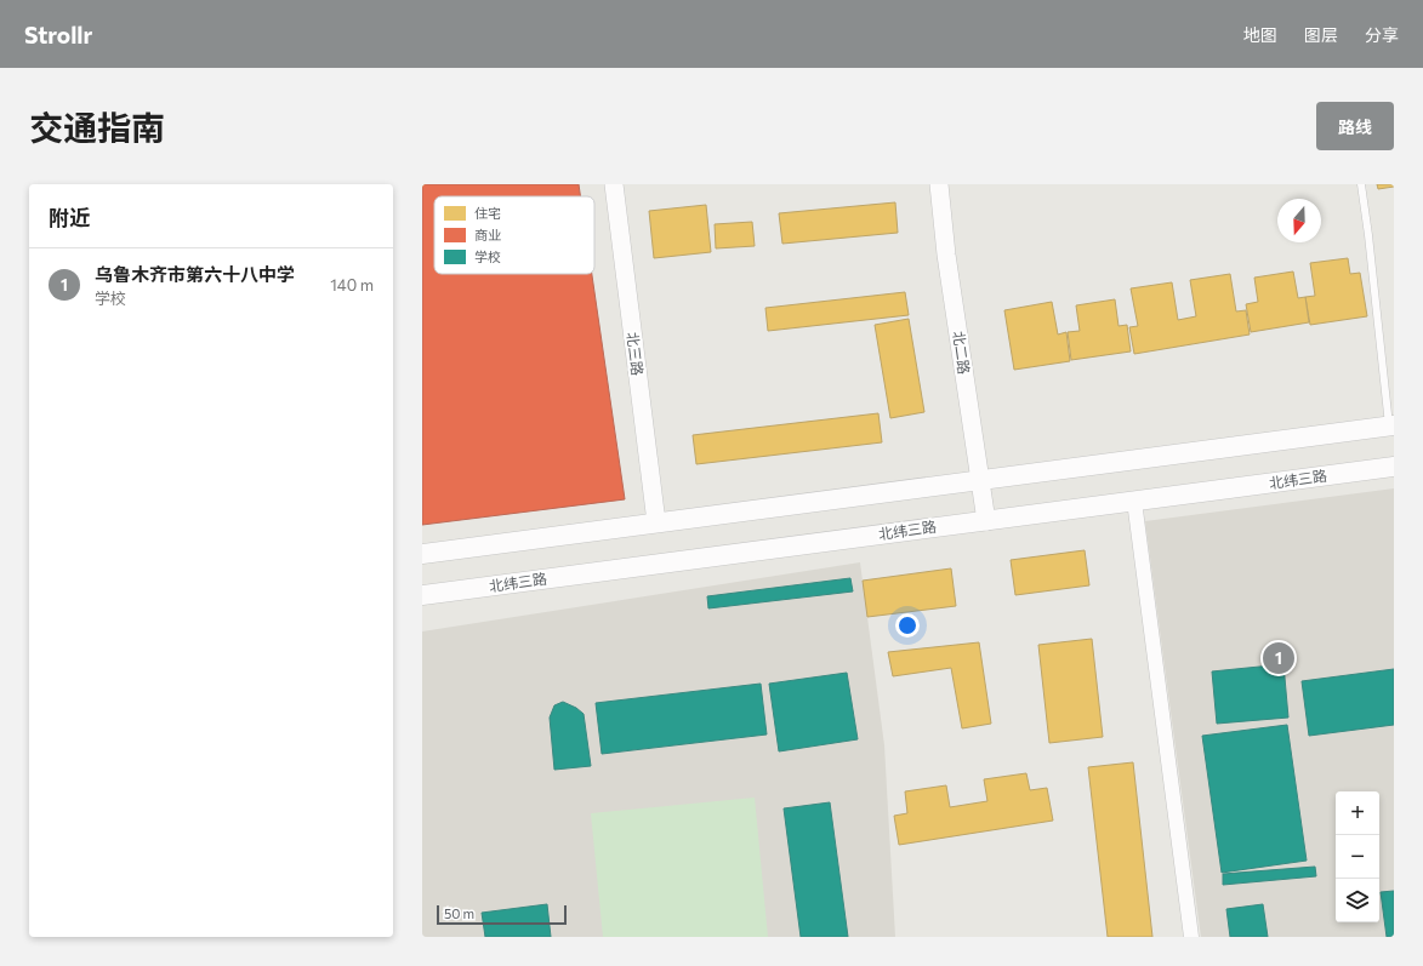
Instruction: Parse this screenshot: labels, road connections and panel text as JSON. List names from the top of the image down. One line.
{"streets":{"main road":["北纬三路"],"street":["北二路","北三路"]},"crossings":[["北二路","北纬三路"]],"legend":["住宅","商业","学校"],"scale_bar":"50 m","north":"bottom","page":{"header":"Strollr","nav":["地图","图层","分享"],"title":"交通指南","buttons":"路线","heading":"附近","list":[{"mark":"1","name":"乌鲁木齐市第六十八中学","note":"学校","value":"140 m"}],"pins":"1","map_buttons":["+","−"],"scale":"50 m"}}
